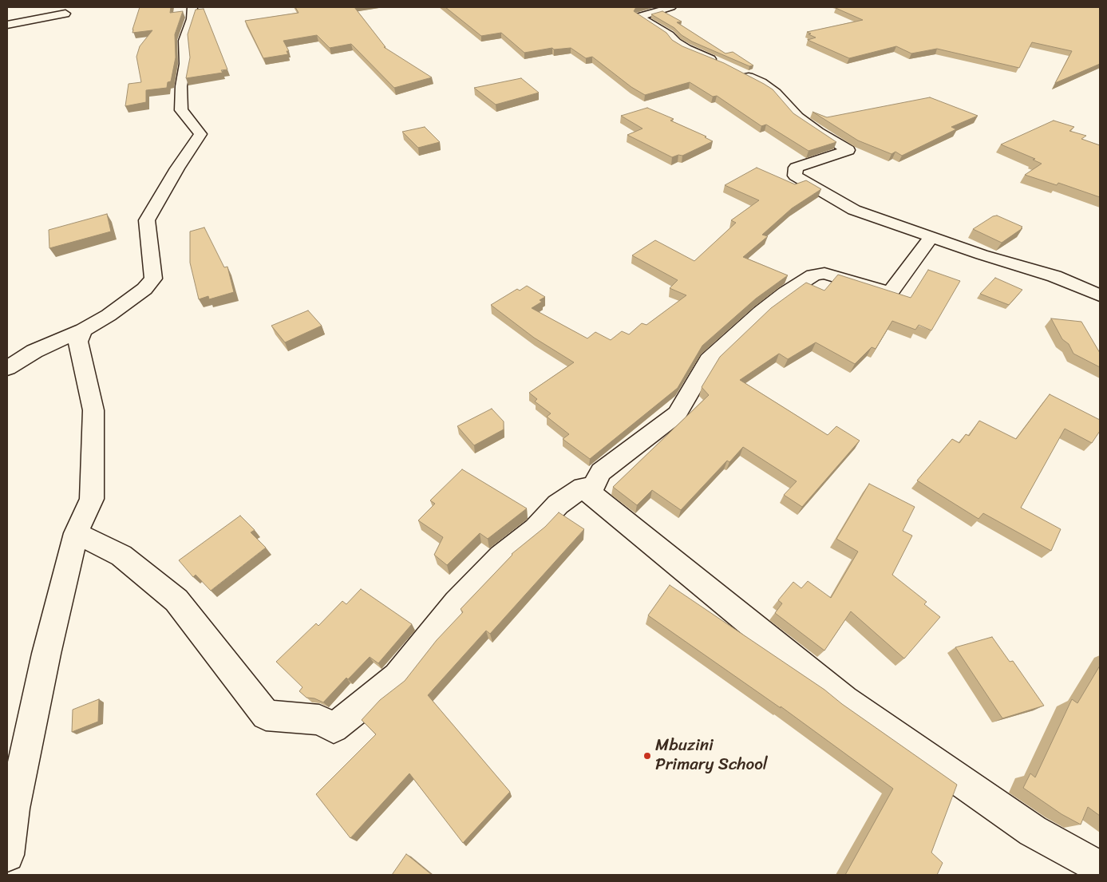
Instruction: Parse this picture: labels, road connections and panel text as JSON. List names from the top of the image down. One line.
{"places":["Mbuzini Primary School"]}
